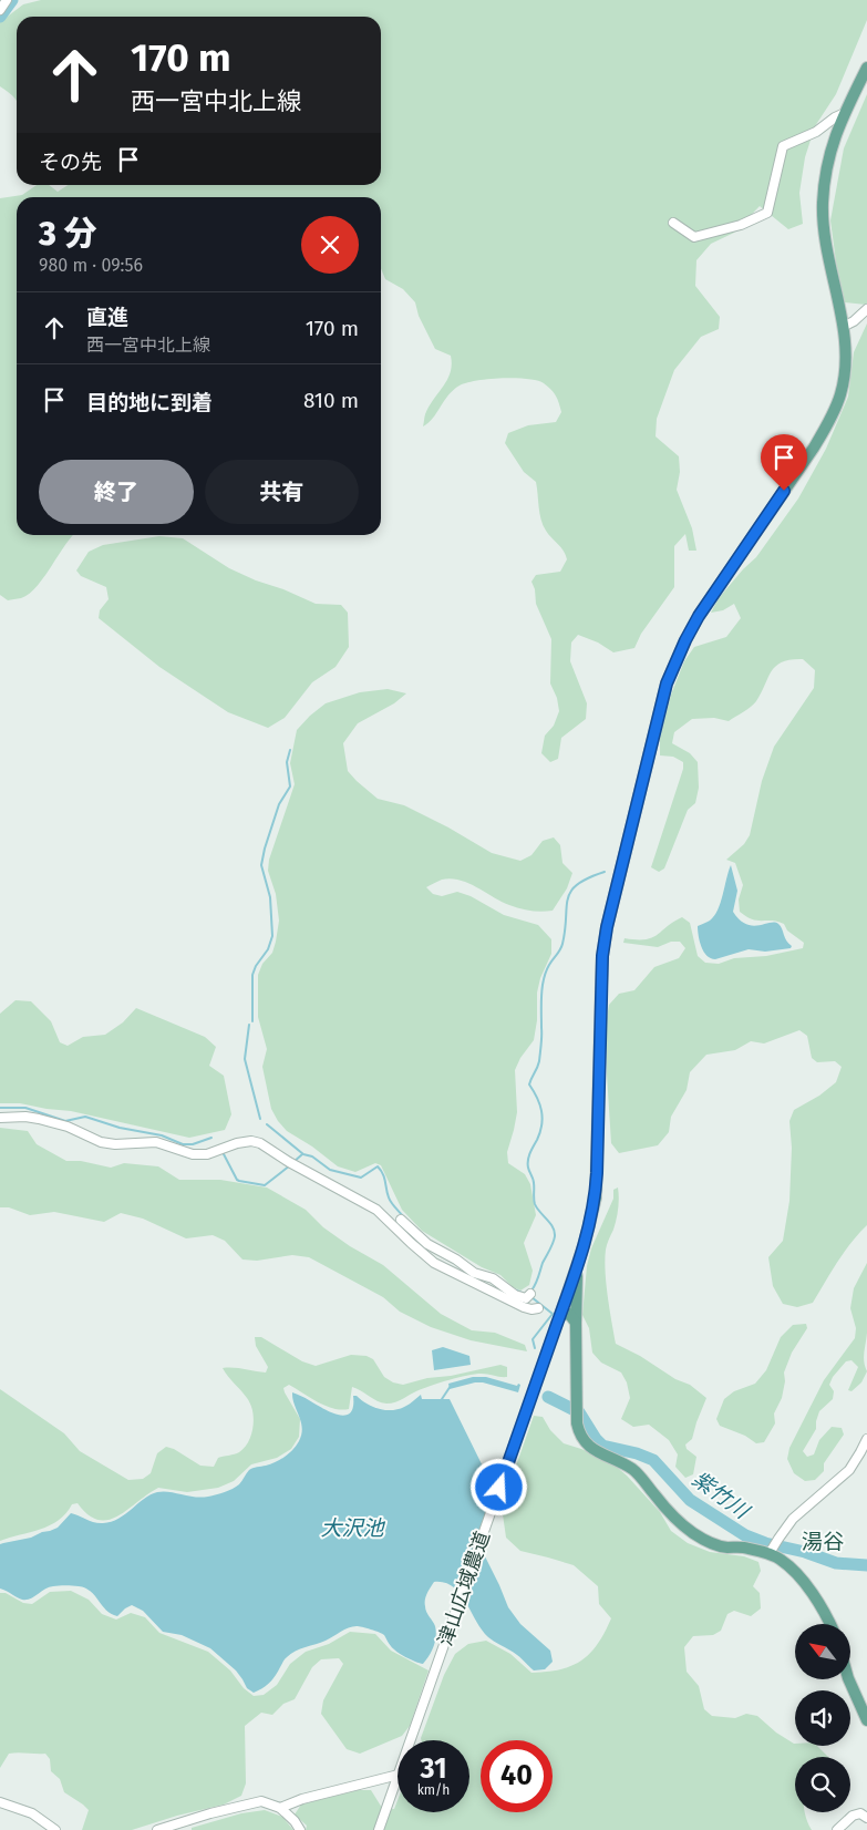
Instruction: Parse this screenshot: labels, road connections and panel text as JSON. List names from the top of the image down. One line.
{"streets":{"street":["津山広域農道"]},"districts":["湯谷"],"water":["紫竹川","大沢池"],"north":"top left","page":{"turn":["170 m","西一宮中北上線"],"then":"その先","heading":["3 分","980 m · 09:56"],"list":[{"name":"直進","note":"西一宮中北上線","value":"170 m"},{"name":"目的地に到着","value":"810 m"}],"buttons":["終了","共有"],"speed":"31 km/h","limit":"40"}}
